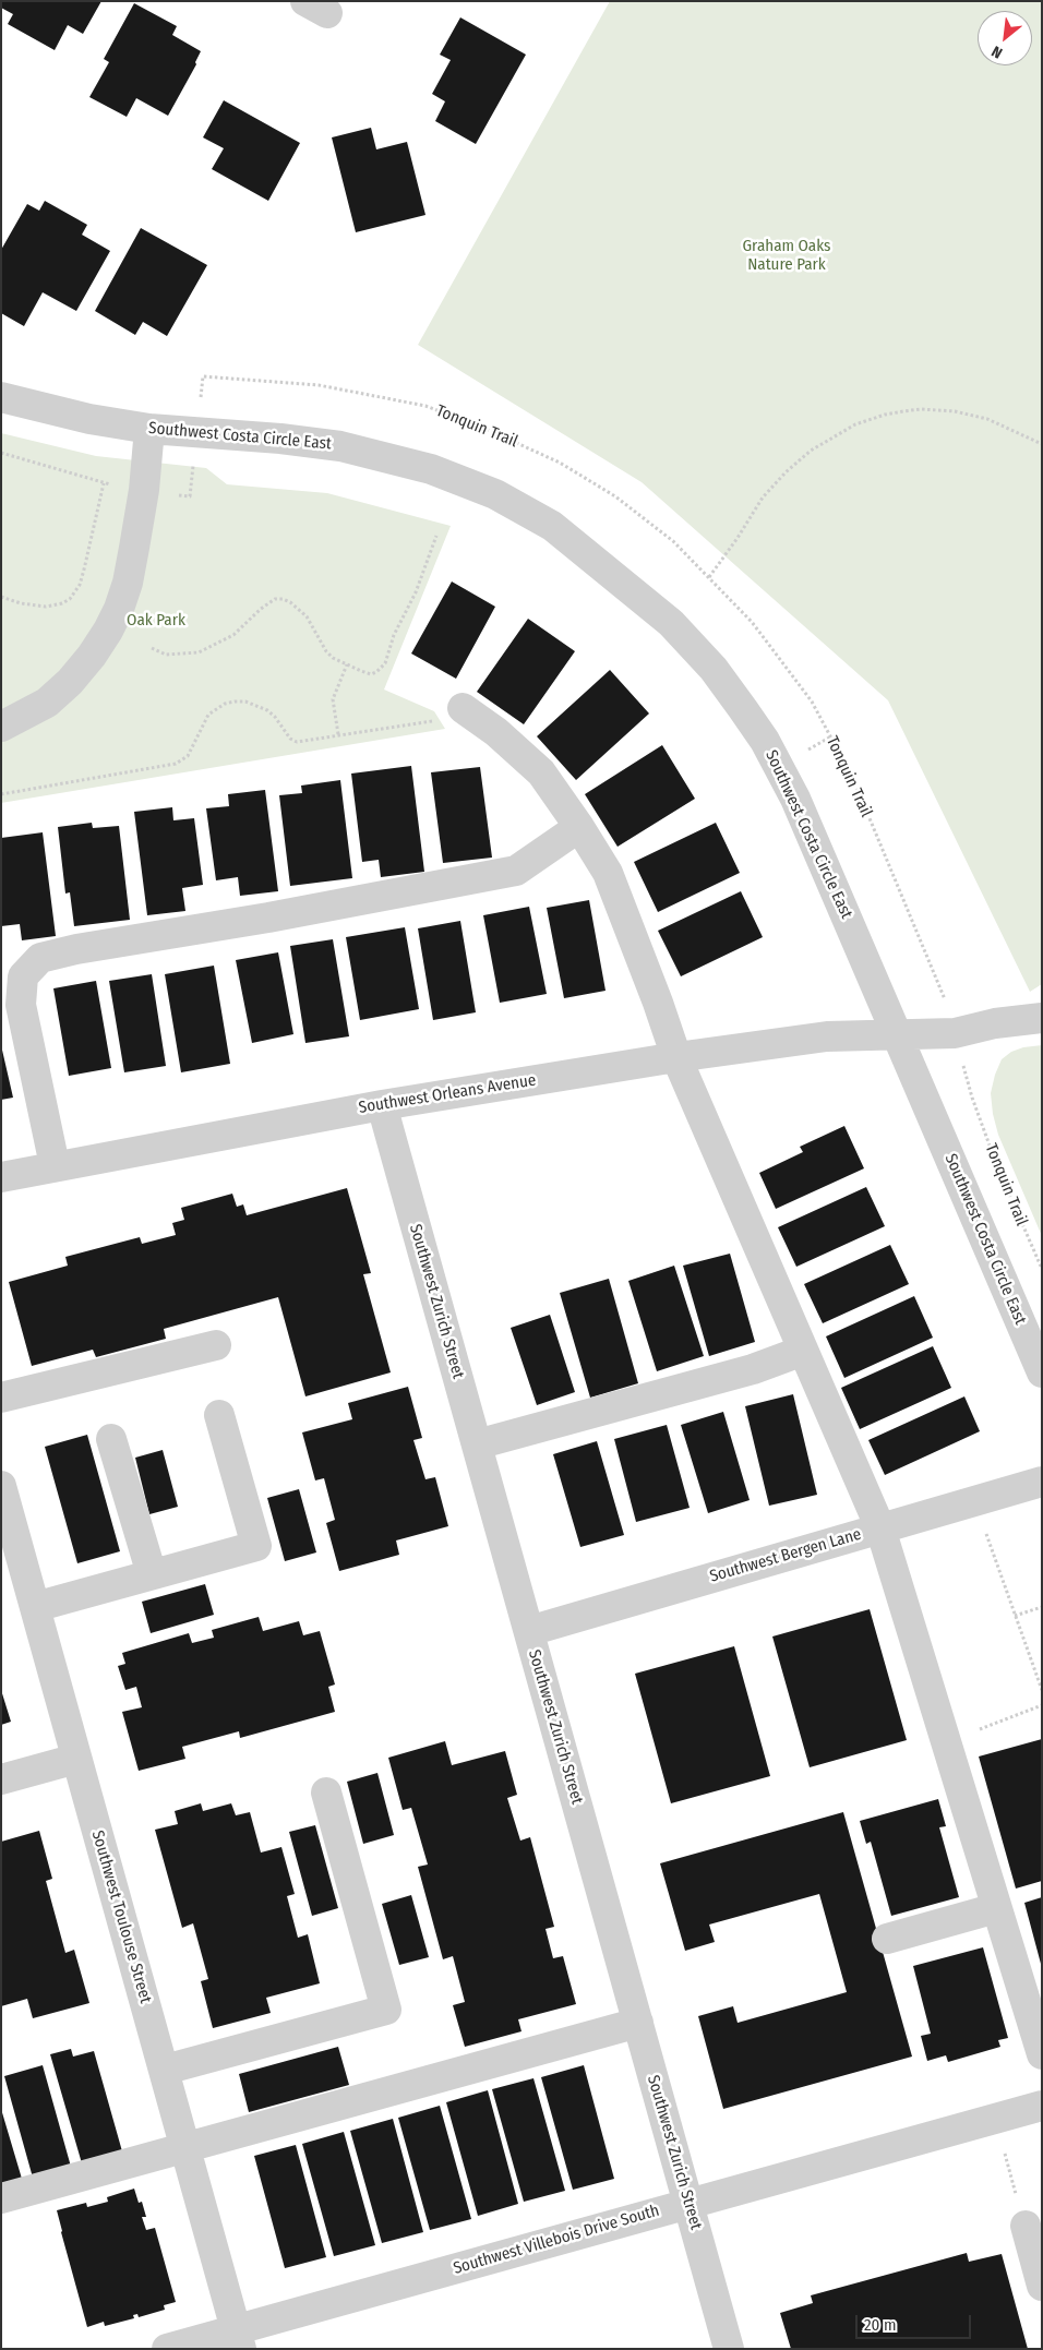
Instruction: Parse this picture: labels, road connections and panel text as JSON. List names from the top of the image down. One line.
{"streets":{"street":["Southwest Costa Circle East","Southwest Orleans Avenue","Southwest Zurich Street","Southwest Bergen Lane","Southwest Toulouse Street","Southwest Villebois Drive South"],"path":["Tonquin Trail"]},"crossings":[["Southwest Costa Circle East","Southwest Orleans Avenue"],["Southwest Orleans Avenue","Southwest Zurich Street"],["Southwest Zurich Street","Southwest Bergen Lane"],["Southwest Zurich Street","Southwest Villebois Drive South"],["Southwest Toulouse Street","Southwest Villebois Drive South"]],"parks":["Graham Oaks Nature Park","Oak Park"],"scale_bar":"20 m","north":"bottom left"}
